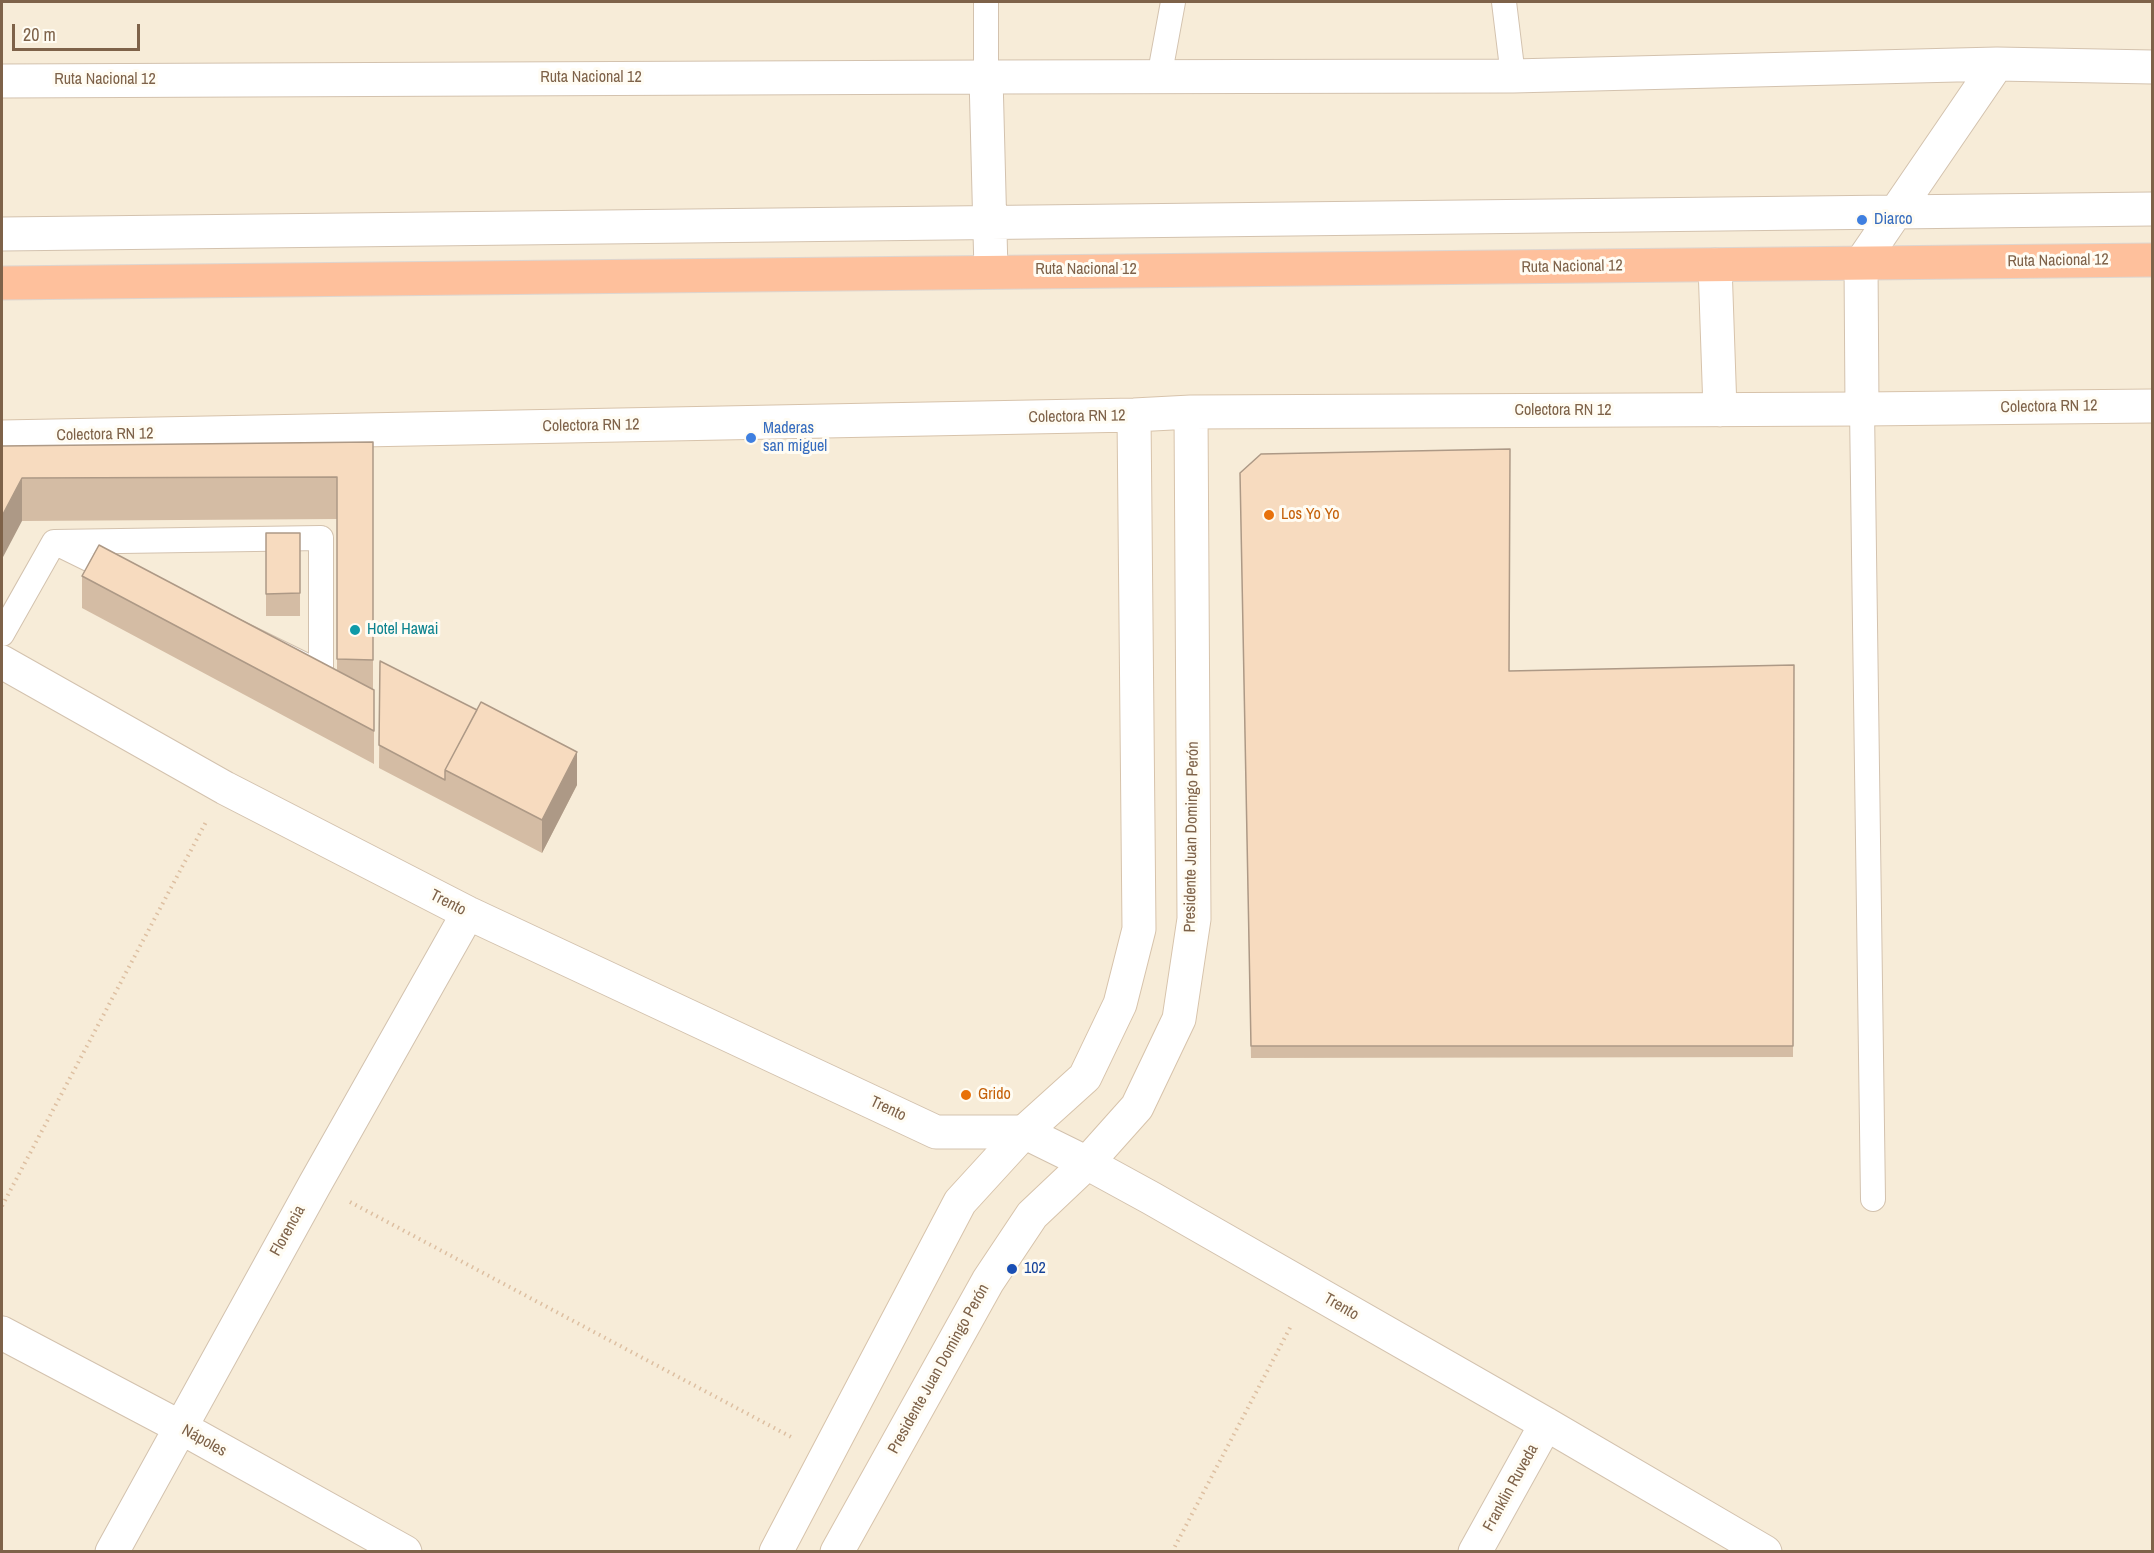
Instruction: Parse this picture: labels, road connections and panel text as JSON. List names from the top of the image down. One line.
{"streets":{"highway":["Ruta Nacional 12"],"street":["Colectora RN 12","Presidente Juan Domingo Perón","Trento","Florencia","Nápoles","Franklin Ruveda"]},"crossings":[["Colectora RN 12","Presidente Juan Domingo Perón"],["Presidente Juan Domingo Perón","Trento"],["Trento","Florencia"],["Trento","Franklin Ruveda"],["Florencia","Nápoles"]],"places":["Diarco","Maderas san miguel","Los Yo Yo","Hotel Hawai","Grido","102"],"scale_bar":"20 m"}
